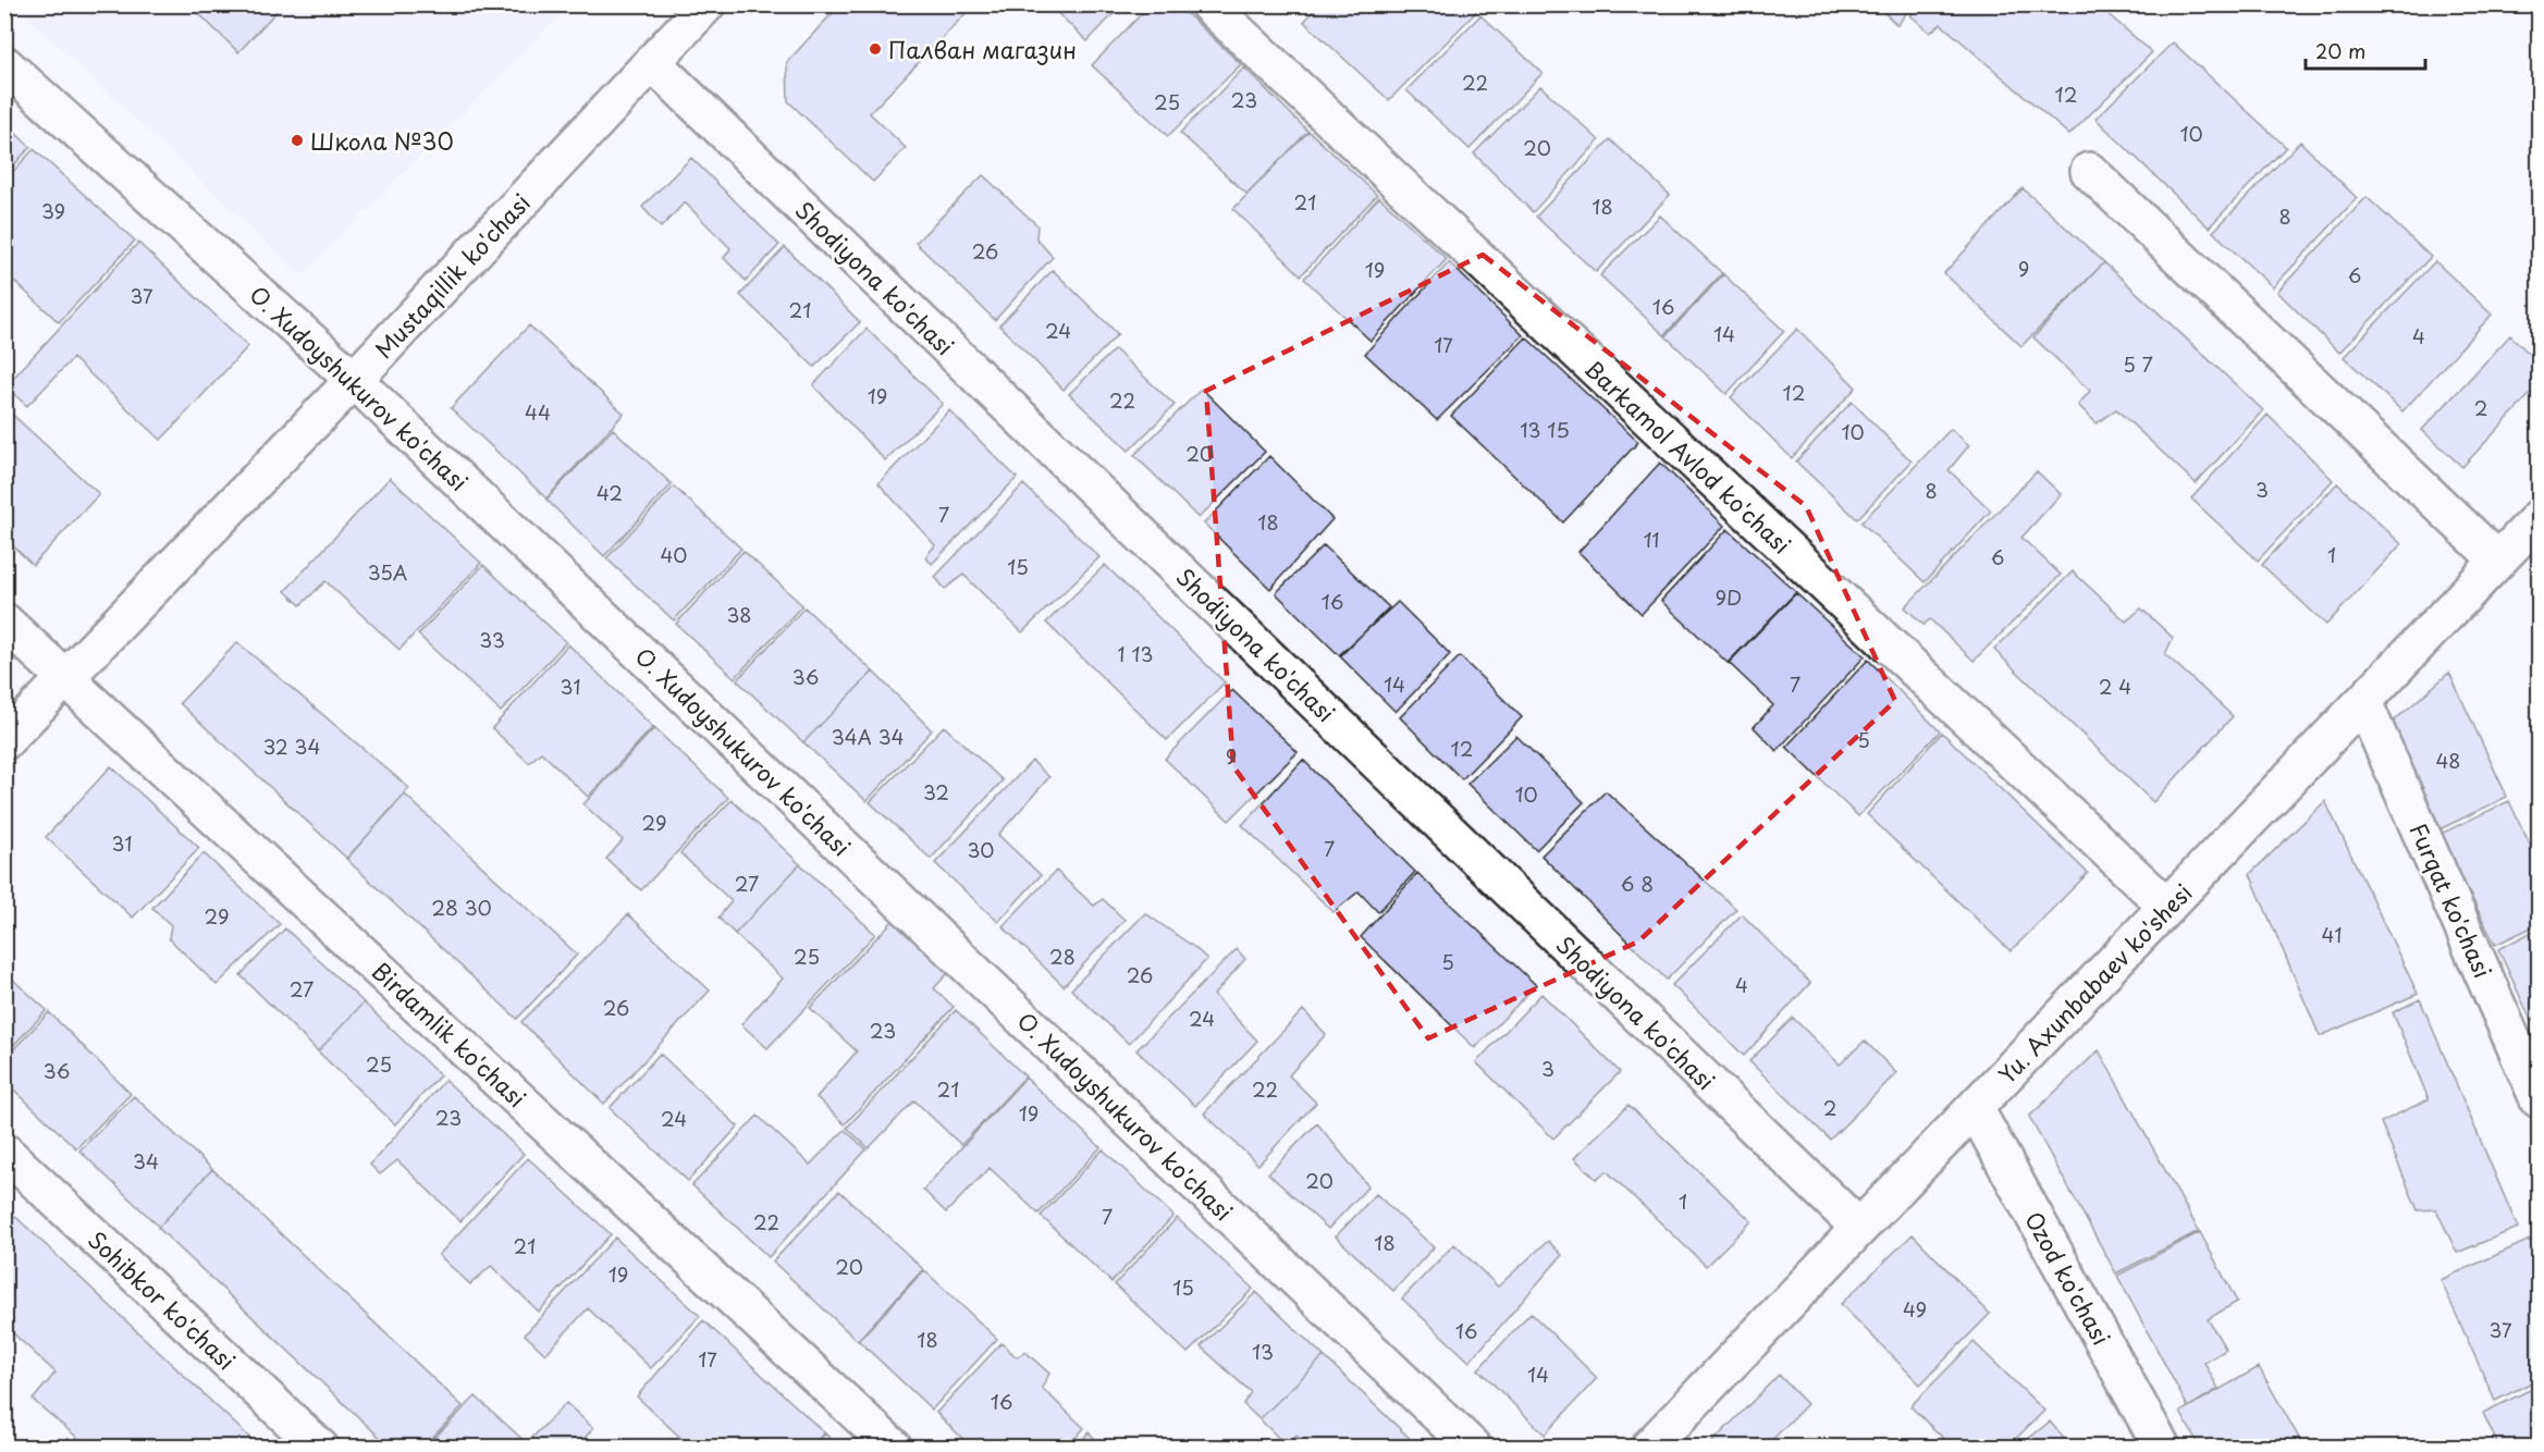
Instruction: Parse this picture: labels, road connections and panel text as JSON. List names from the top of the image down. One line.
{"streets":{"street":["Mustaqillik ko'chasi","Shodiyona ko'chasi","O. Xudoyshukurov ko'chasi","Barkamol Avlod ko'chasi","Furqat ko'chasi","Yu. Axunbabaev ko'shesi","Birdamlik ko'chasi","Ozod ko'chasi","Sohibkor ko'chasi"]},"crossings":[["Mustaqillik ko'chasi","Shodiyona ko'chasi"],["Mustaqillik ko'chasi","O. Xudoyshukurov ko'chasi"],["Mustaqillik ko'chasi","Birdamlik ko'chasi"],["Shodiyona ko'chasi","Yu. Axunbabaev ko'shesi"],["Barkamol Avlod ko'chasi","Yu. Axunbabaev ko'shesi"],["Furqat ko'chasi","Yu. Axunbabaev ko'shesi"],["Yu. Axunbabaev ko'shesi","Ozod ko'chasi"]],"places":["Палван магазин","Школа №30"],"house_numbers":["22","12","23","25","10","20","21","18","39","8","26","9","19","6","37","16","21","24","14","4","17","5 7","12","19","22","2","44","13 15","10","20","3","8","42","7","18","11","40","1","6","15","35A","9D","16","38","33","1 13","36","14","7","31","2 4","34A 34","5","32 34","12","9","48","32","10","29","31","7","30","27","6 8","28 30","29","41","25","28","5","26","4","27","26","24","23","25","3","36","21","22","2","19","23","24","34","20","1","7","22","18","21","20","19","15","49","37","16","18","13","17","14","16"],"scale_bar":"20 m"}
